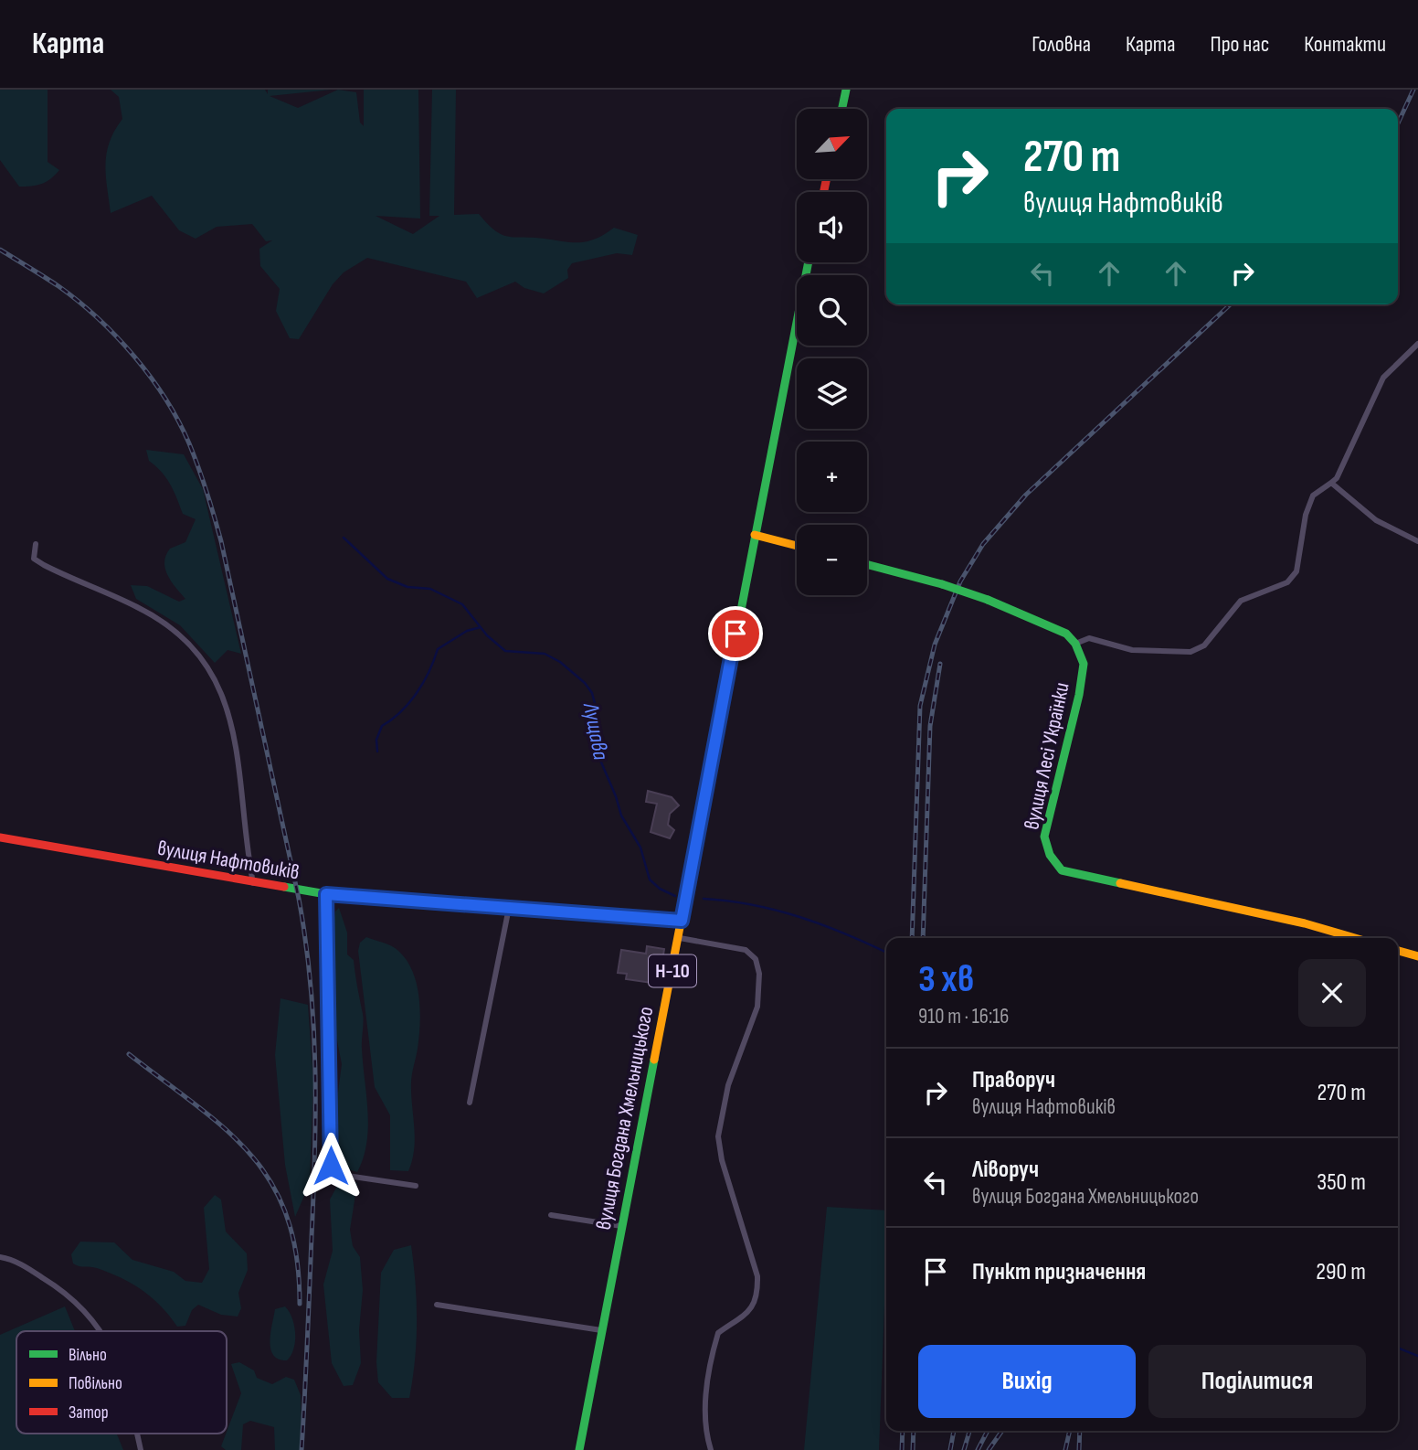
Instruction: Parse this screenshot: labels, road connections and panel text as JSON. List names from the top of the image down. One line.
{"streets":{"street":["вулиця Лесі Українки","вулиця Нафтовиків","Н-10","вулиця Богдана Хмельницького"]},"crossings":[["вулиця Нафтовиків","вулиця Богдана Хмельницького"]],"water":["Лущава"],"legend":["Вільно","Повільно","Затор"],"north":"top right","page":{"header":"Карта","nav":["Головна","Карта","Про нас","Контакти"],"map_buttons":["+","−"],"turn":["270 m","вулиця Нафтовиків"],"heading":["3 хв","910 m · 16:16"],"list":[{"name":"Праворуч","note":"вулиця Нафтовиків","value":"270 m"},{"name":"Ліворуч","note":"вулиця Богдана Хмельницького","value":"350 m"},{"name":"Пункт призначення","value":"290 m"}],"buttons":["Вихід","Поділитися"]}}
